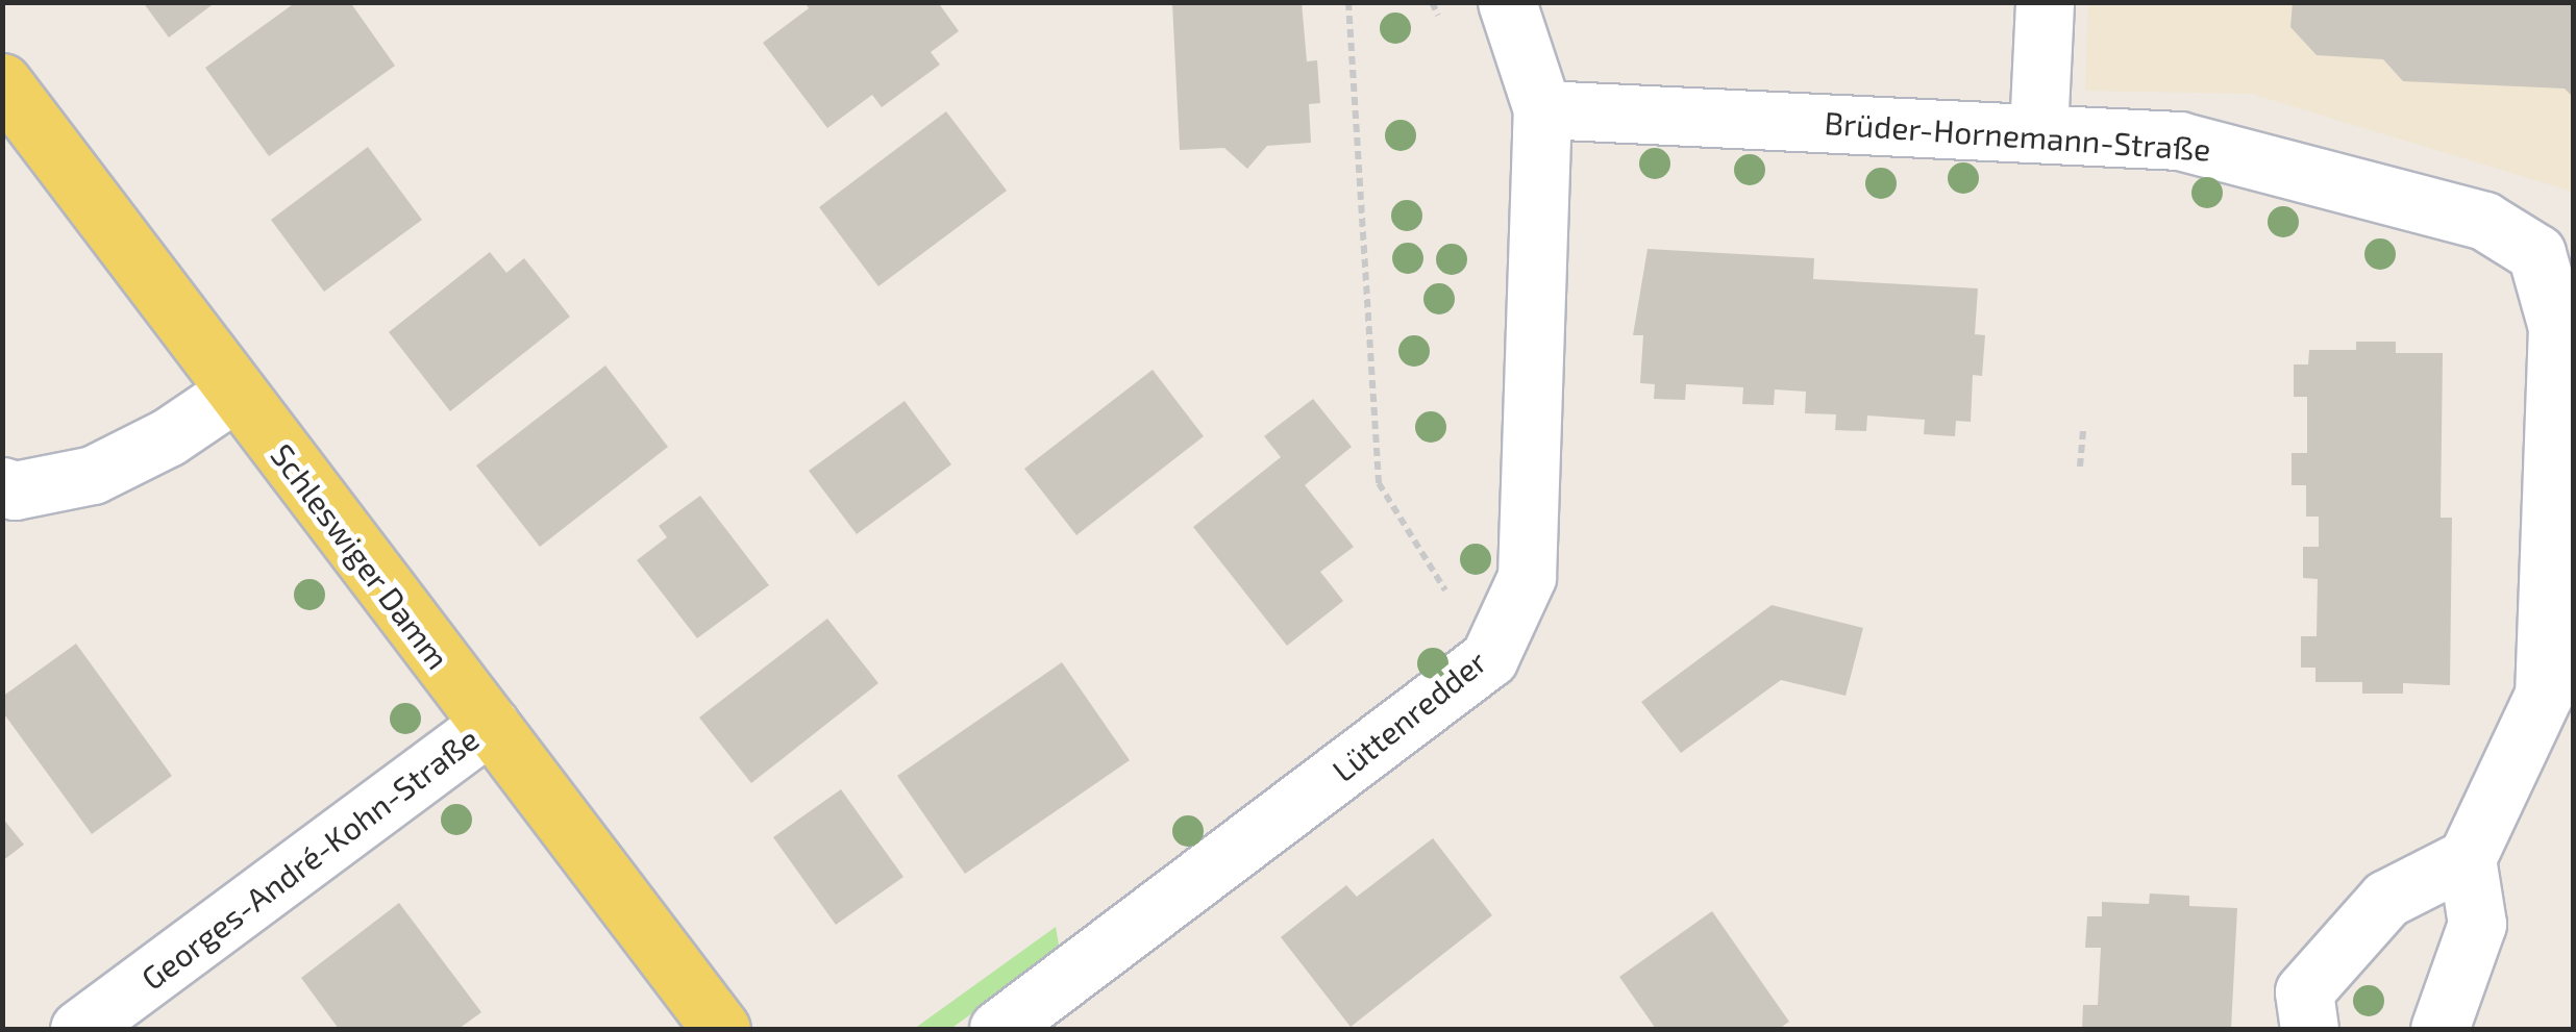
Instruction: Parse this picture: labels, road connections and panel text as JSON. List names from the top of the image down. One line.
{"streets":{"main road":["Schleswiger Damm"],"street":["Brüder-Hornemann-Straße","Lüttenredder","Georges-André-Kohn-Straße"]},"crossings":[["Brüder-Hornemann-Straße","Lüttenredder"],["Schleswiger Damm","Georges-André-Kohn-Straße"]]}
